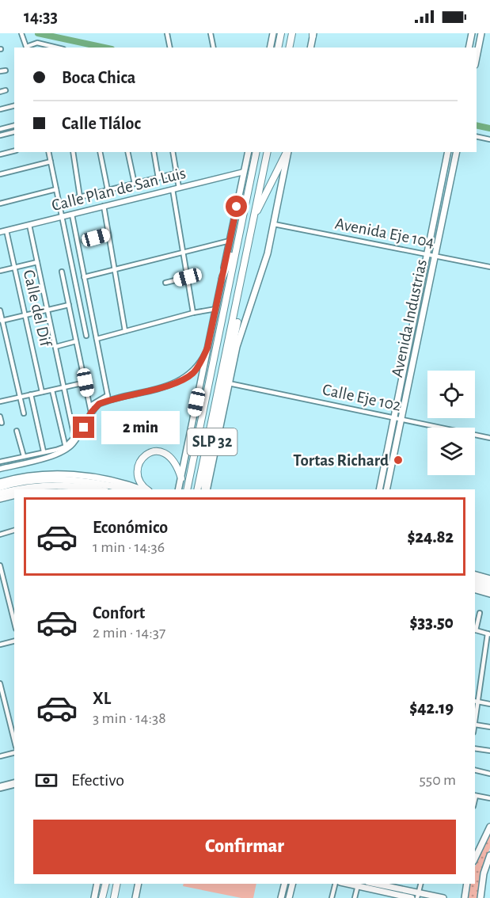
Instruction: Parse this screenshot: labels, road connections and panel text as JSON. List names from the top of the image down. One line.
{"streets":{"highway":["SLP 32"],"main road":["Avenida Industrias"],"street":["Calle Plan de San Luis","Avenida Eje 104","Calle del Dif","Calle Eje 102"]},"crossings":[["Calle Plan de San Luis","Calle del Dif"],["Avenida Eje 104","Avenida Industrias"],["Avenida Industrias","Calle Eje 102"]],"places":["Tortas Richard"],"page":{"status":"14:33","banner":["Boca Chica","Calle Tláloc"],"bubble":"2 min","list":[{"name":"Económico","note":"1 min · 14:36","value":"$24.82"},{"name":"Confort","note":"2 min · 14:37","value":"$33.50"},{"name":"XL","note":"3 min · 14:38","value":"$42.19"}],"pay":["Efectivo","550 m"],"buttons":"Confirmar"}}
